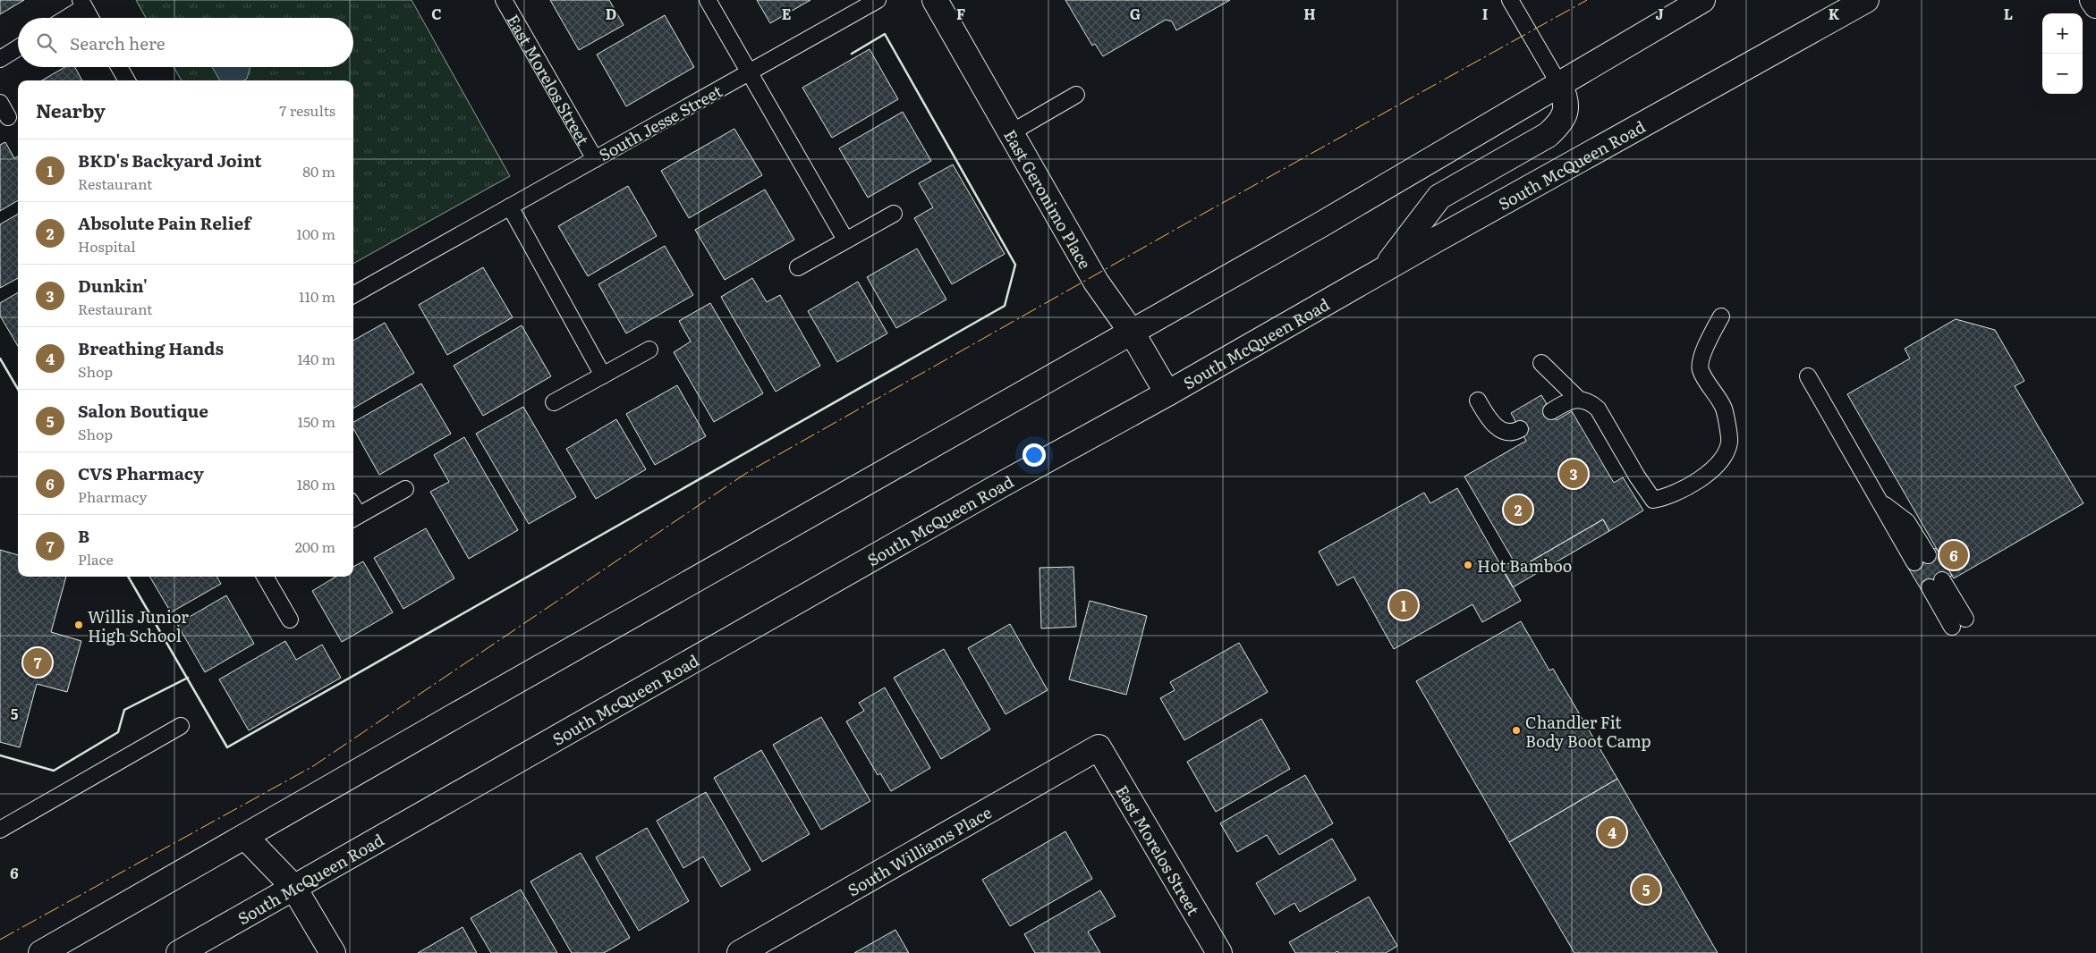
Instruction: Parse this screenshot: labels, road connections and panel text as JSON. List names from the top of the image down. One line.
{"streets":{"main road":["East Morelos Street","South McQueen Road","East Geronimo Place","South Williams Place"],"lane":["South Jesse Street"]},"crossings":[["East Morelos Street","South Jesse Street"],["East Morelos Street","South Williams Place"],["South McQueen Road","East Geronimo Place"]],"places":["Hot Bamboo","Willis Junior High School","Chandler Fit Body Boot Camp"],"page":{"map_buttons":["+","−"],"search":"Search here","heading":["Nearby","7 results"],"list":[{"mark":"1","name":"BKD's Backyard Joint","note":"Restaurant","value":"80 m"},{"mark":"2","name":"Absolute Pain Relief","note":"Hospital","value":"100 m"},{"mark":"3","name":"Dunkin'","note":"Restaurant","value":"110 m"},{"mark":"4","name":"Breathing Hands","note":"Shop","value":"140 m"},{"mark":"5","name":"Salon Boutique","note":"Shop","value":"150 m"},{"mark":"6","name":"CVS Pharmacy","note":"Pharmacy","value":"180 m"},{"mark":"7","name":"B","note":"Place","value":"200 m"}],"pins":["3","2","6","1","7","4","5"]},"grid":{"columns":["C","D","E","F","G","H","I","J","K","L"],"rows":["5","6"]}}
